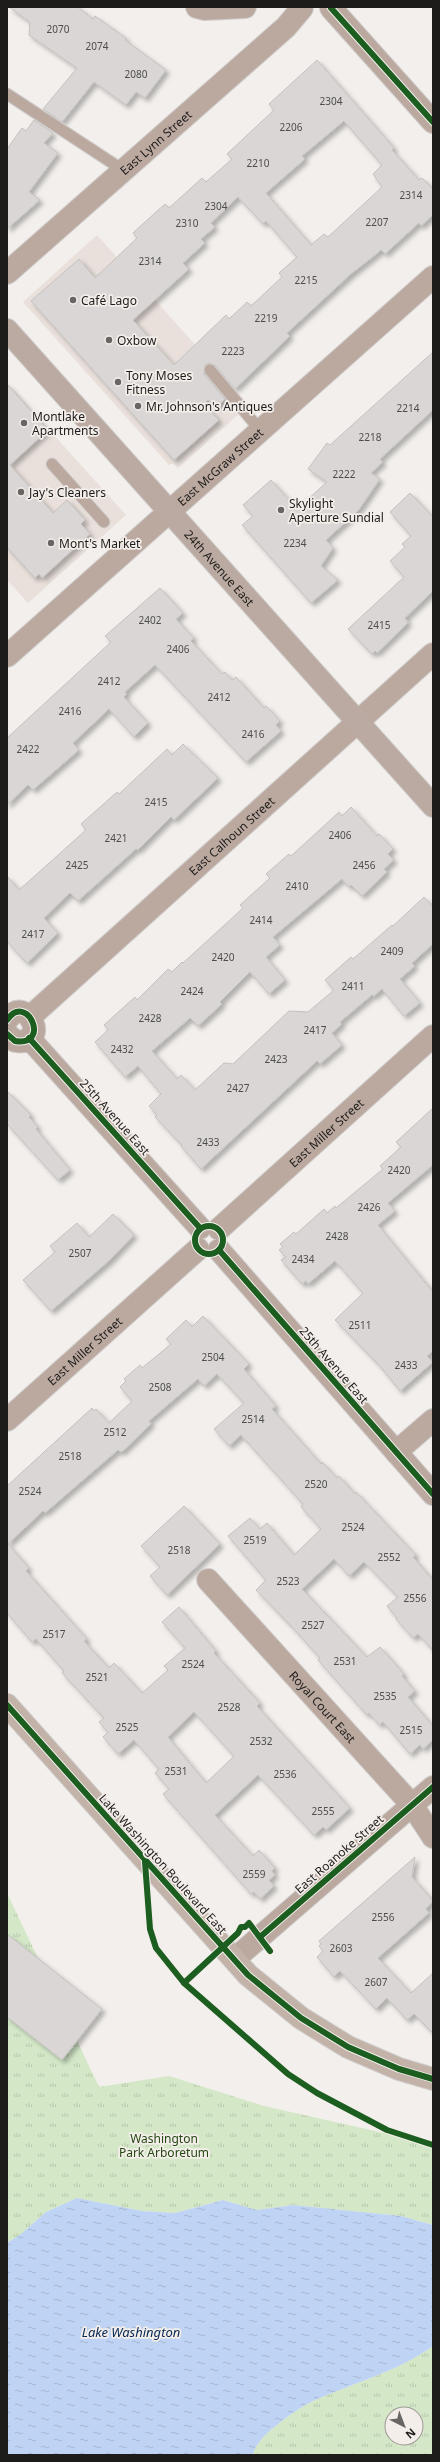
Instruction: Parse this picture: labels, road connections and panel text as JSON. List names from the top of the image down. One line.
{"streets":{"main road":["24th Avenue East","Lake Washington Boulevard East"],"street":["East Lynn Street","East McGraw Street","East Calhoun Street","25th Avenue East","East Miller Street","Royal Court East","East Roanoke Street"]},"crossings":[["East McGraw Street","24th Avenue East"],["24th Avenue East","East Calhoun Street"],["East Calhoun Street","25th Avenue East"],["25th Avenue East","East Miller Street"],["Royal Court East","East Roanoke Street"],["East Roanoke Street","Lake Washington Boulevard East"]],"water":["Lake Washington"],"parks":["Washington Park Arboretum"],"places":["Café Lago","Oxbow","Tony Moses Fitness","Mr. Johnson's Antiques","Montlake Apartments","Jay's Cleaners","Skylight Aperture Sundial","Mont's Market"],"house_numbers":["2070","2074","2080","2304","2206","2210","2314","2304","2207","2310","2314","2215","2219","2223","2214","2218","2222","2234","2402","2415","2406","2412","2412","2416","2416","2422","2415","2406","2421","2425","2456","2410","2414","2417","2409","2420","2411","2424","2428","2417","2432","2423","2427","2433","2420","2426","2428","2507","2434","2511","2504","2433","2508","2514","2512","2518","2520","2524","2524","2519","2518","2552","2523","2556","2527","2517","2531","2524","2521","2535","2528","2525","2515","2532","2531","2536","2555","2559","2556","2603","2607"],"north":"bottom right"}
